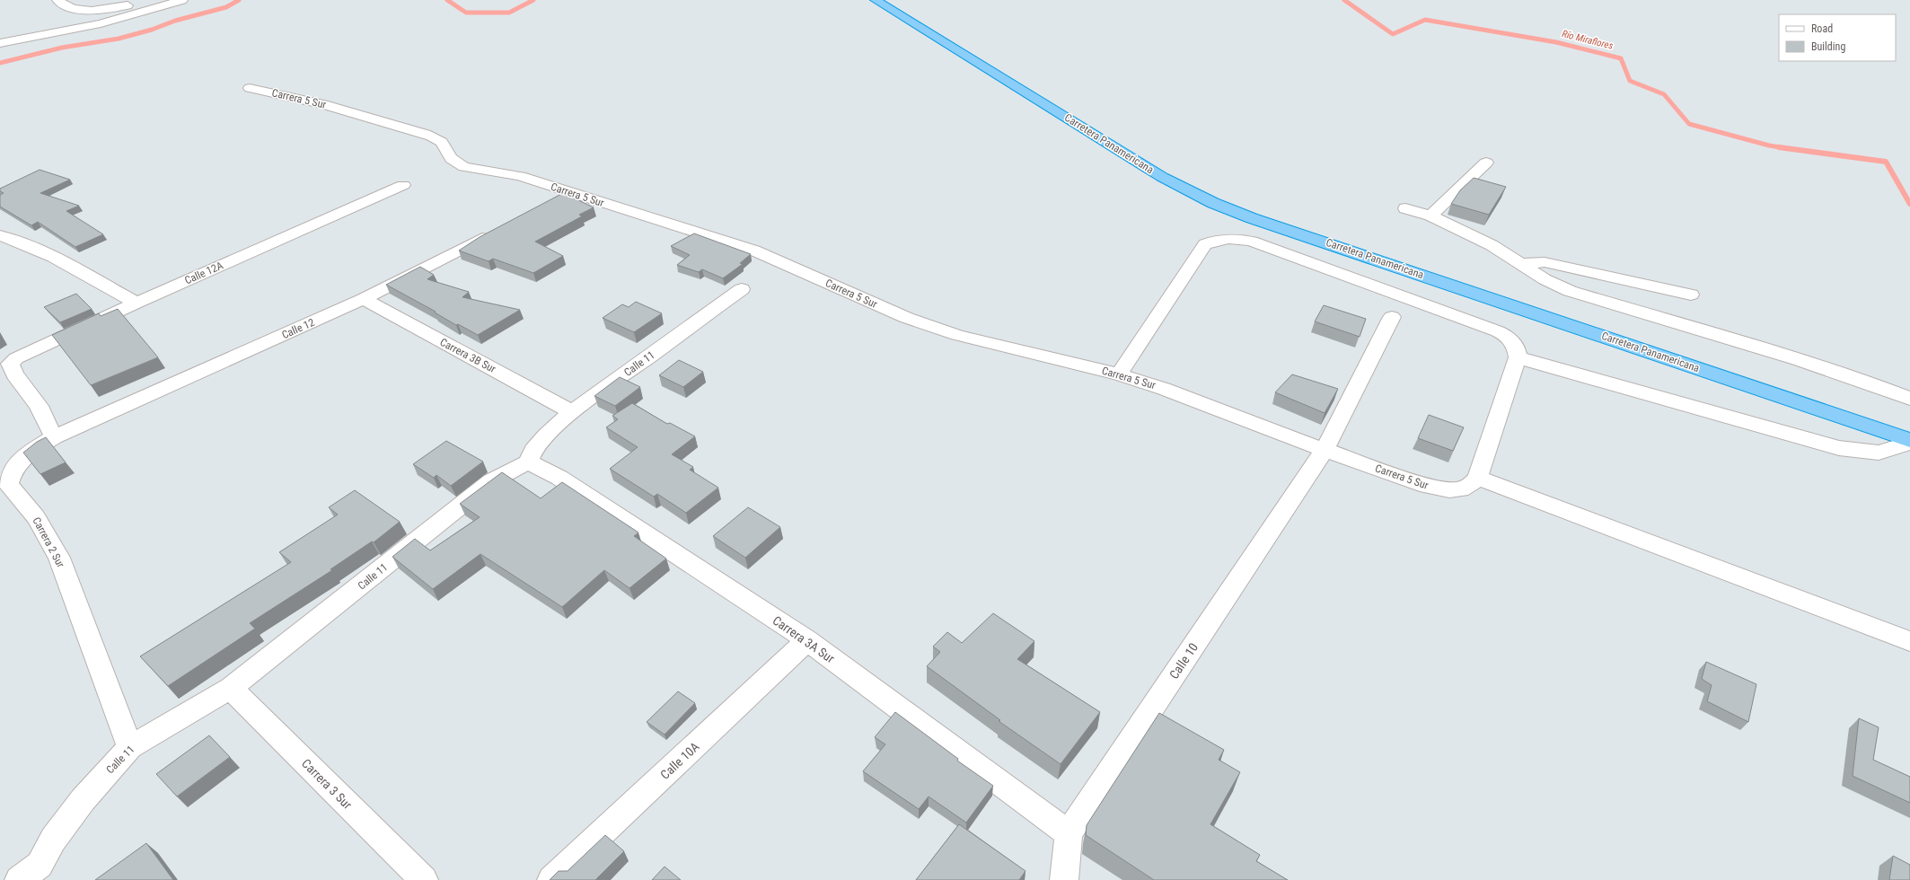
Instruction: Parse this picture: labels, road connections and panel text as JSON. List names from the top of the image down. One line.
{"streets":{"highway":["Carretera Panamericana"],"street":["Carrera 5 Sur","Calle 12A","Calle 12","Carrera 3B Sur","Calle 11","Carrera 2 Sur","Carrera 3A Sur","Calle 10","Calle 10A","Carrera 3 Sur"]},"crossings":[["Carrera 5 Sur","Calle 10"],["Calle 12A","Calle 12"],["Calle 12A","Carrera 2 Sur"],["Calle 12","Carrera 3B Sur"],["Calle 12","Carrera 2 Sur"],["Carrera 3B Sur","Calle 11"],["Calle 11","Carrera 2 Sur"],["Calle 11","Carrera 3A Sur"],["Calle 11","Carrera 3 Sur"],["Carrera 3A Sur","Calle 10"],["Carrera 3A Sur","Calle 10A"]],"water":["Río Miraflores"],"legend":["Road","Building"]}
